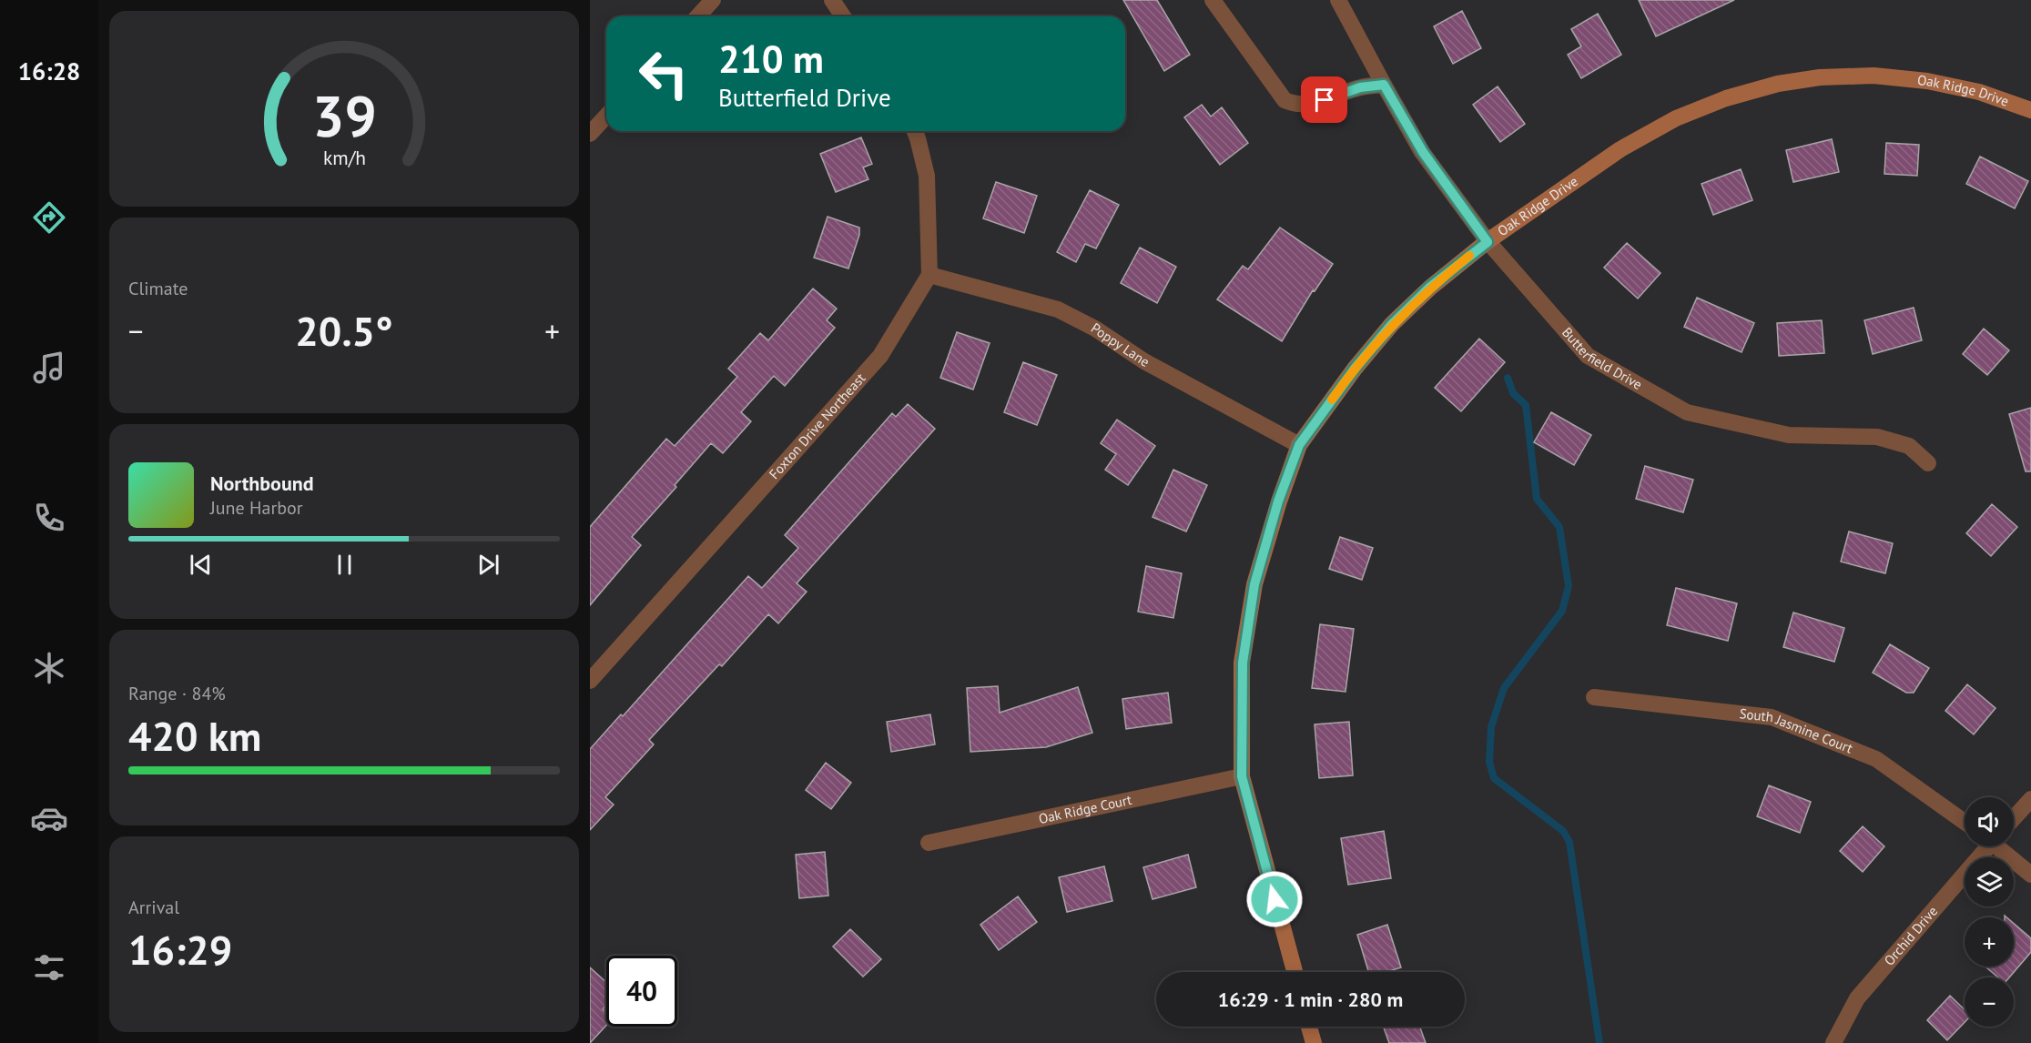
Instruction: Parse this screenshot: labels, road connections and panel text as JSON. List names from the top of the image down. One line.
{"streets":{"street":["Oak Ridge Drive","Poppy Lane","Butterfield Drive","Foxton Drive Northeast","South Jasmine Court","Oak Ridge Court","Orchid Drive"]},"crossings":[["Oak Ridge Drive","Poppy Lane"],["Oak Ridge Drive","Butterfield Drive"],["Oak Ridge Drive","Oak Ridge Court"],["Poppy Lane","Foxton Drive Northeast"]],"page":{"tabs":"16:28","turn":["210 m","Butterfield Drive"],"tile":["Climate",["Range · 84%","420 km"],["Arrival","16:29"]],"heat":["−","20.5°","+"],"song":["Northbound","June Harbor"],"map_buttons":["+","−"],"limit":"40","trip":"16:29 · 1 min · 280 m","gauge":["39","km/h"]}}
